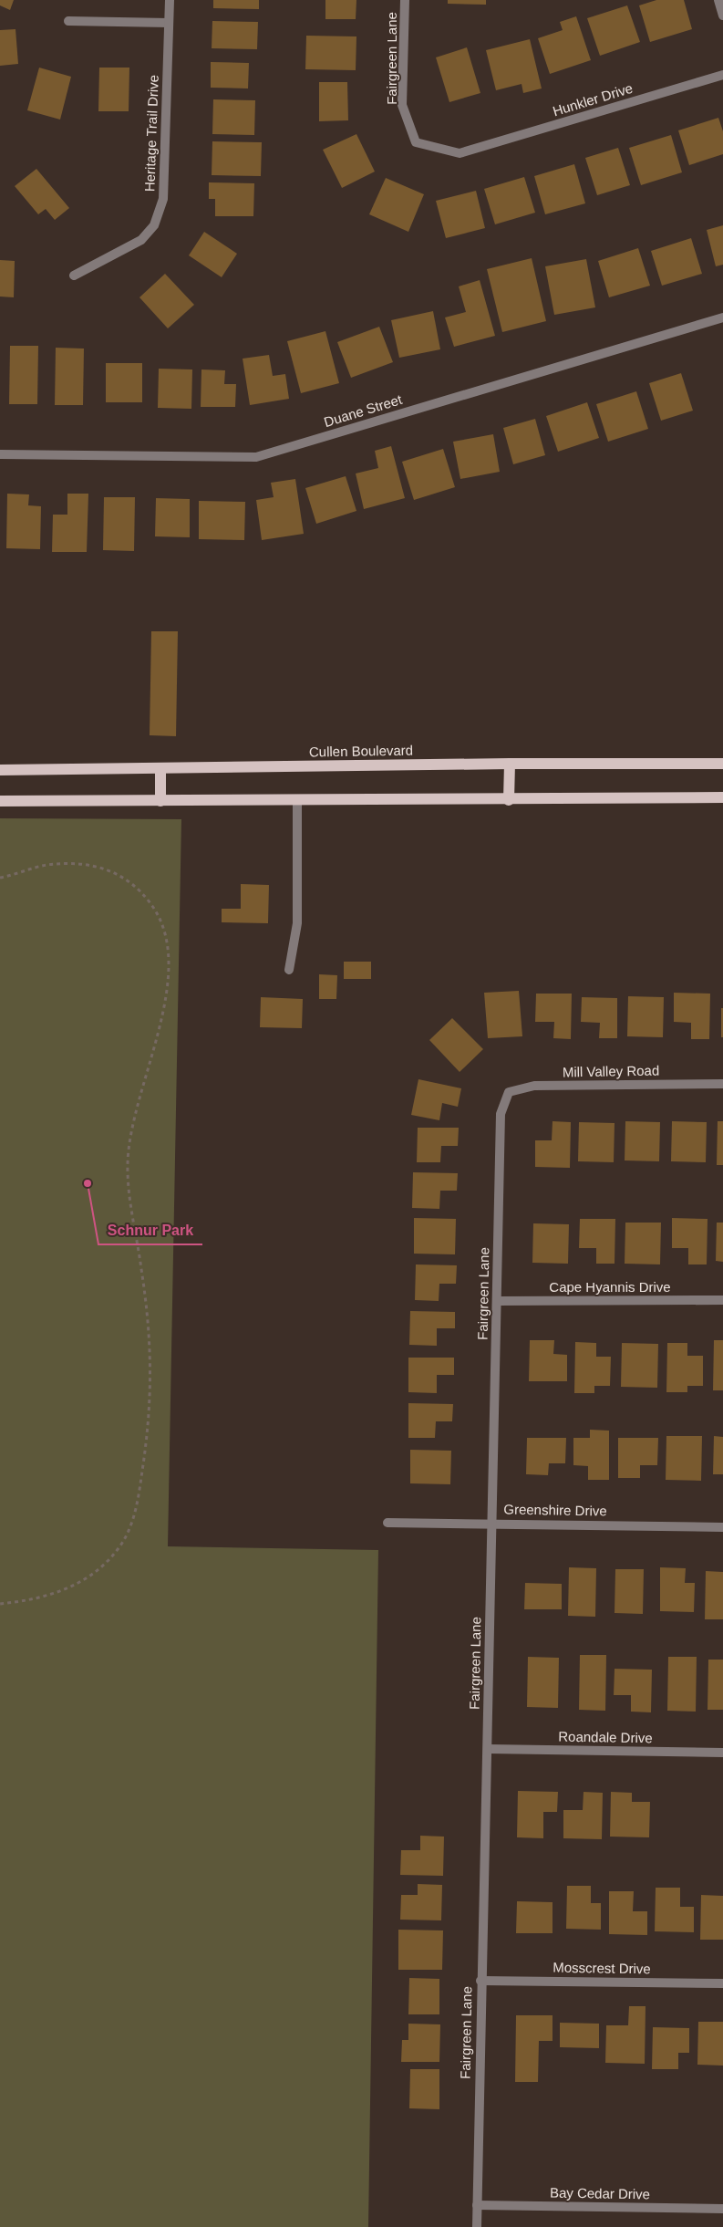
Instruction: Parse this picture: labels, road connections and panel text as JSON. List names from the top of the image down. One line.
{"streets":{"main road":["Cullen Boulevard"],"street":["Fairgreen Lane","Hunkler Drive","Heritage Trail Drive","Duane Street","Mill Valley Road","Cape Hyannis Drive","Greenshire Drive","Roandale Drive","Mosscrest Drive","Bay Cedar Drive"]},"crossings":[["Fairgreen Lane","Hunkler Drive"],["Fairgreen Lane","Mill Valley Road"],["Fairgreen Lane","Cape Hyannis Drive"],["Fairgreen Lane","Greenshire Drive"],["Fairgreen Lane","Roandale Drive"],["Fairgreen Lane","Mosscrest Drive"],["Fairgreen Lane","Bay Cedar Drive"]],"places":["Schnur Park"]}
